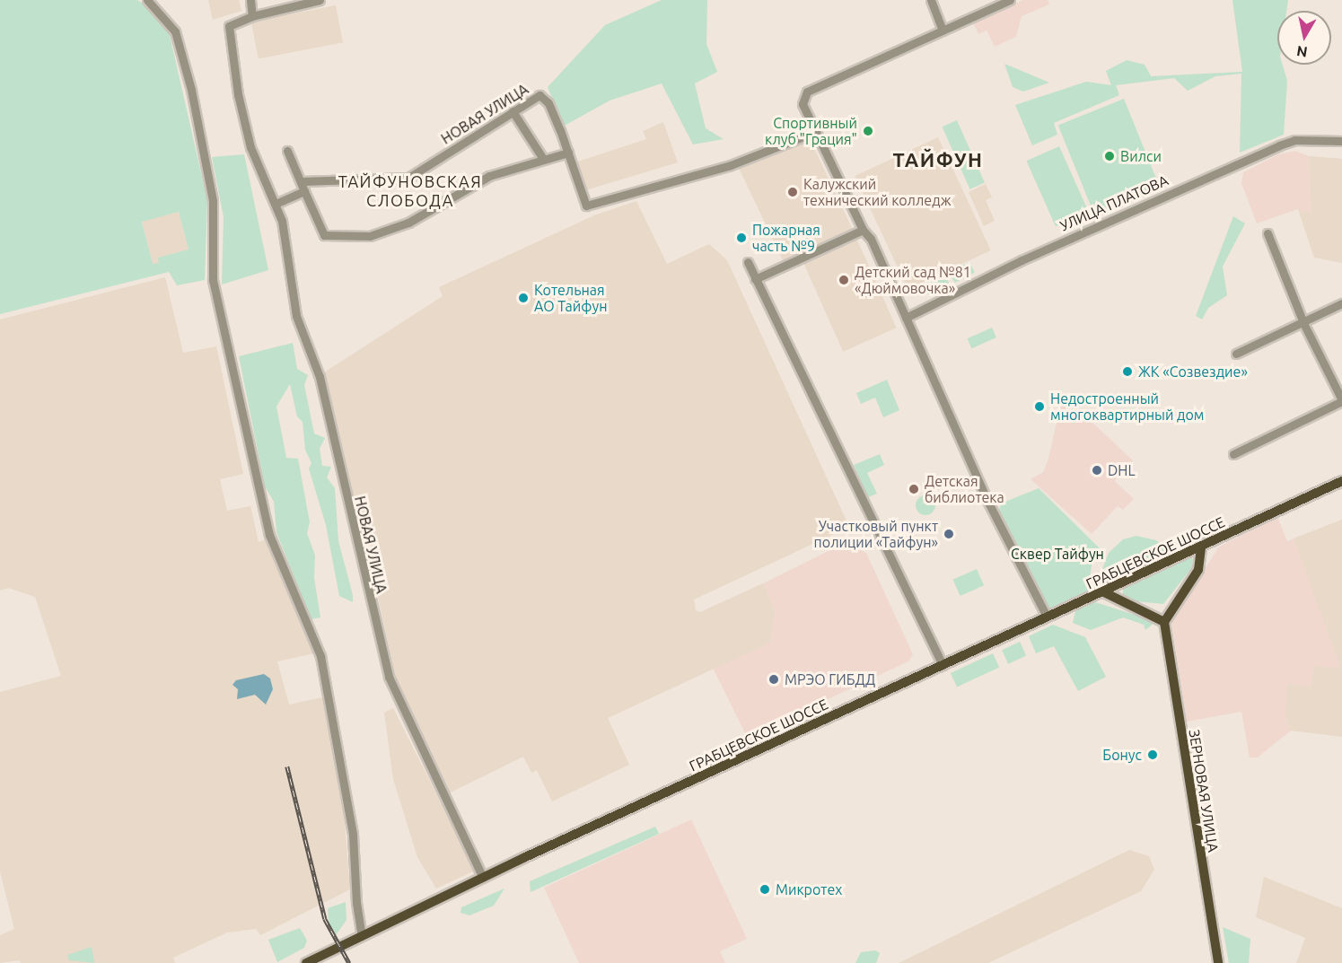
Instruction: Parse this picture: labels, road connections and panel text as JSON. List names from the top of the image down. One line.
{"streets":{"main road":["ГРАБЦЕВСКОЕ ШОССЕ","ЗЕРНОВАЯ УЛИЦА"],"street":["НОВАЯ УЛИЦА","УЛИЦА ПЛАТОВА"]},"crossings":[["НОВАЯ УЛИЦА","ГРАБЦЕВСКОЕ ШОССЕ"]],"districts":["ТАЙФУН","ТАЙФУНОВСКАЯ СЛОБОДА"],"parks":["Сквер Тайфун"],"places":["Спортивный клуб \"Грация\"","Вилси","Калужский технический колледж","Пожарная часть №9","Детский сад №81 «Дюймовочка»","Котельная АО Тайфун","ЖК «Созвездие»","Недостроенный многоквартирный дом","DHL","Детская библиотека","Участковый пункт полиции «Тайфун»","МРЭО ГИБДД","Бонус","Микротех"],"north":"bottom"}
